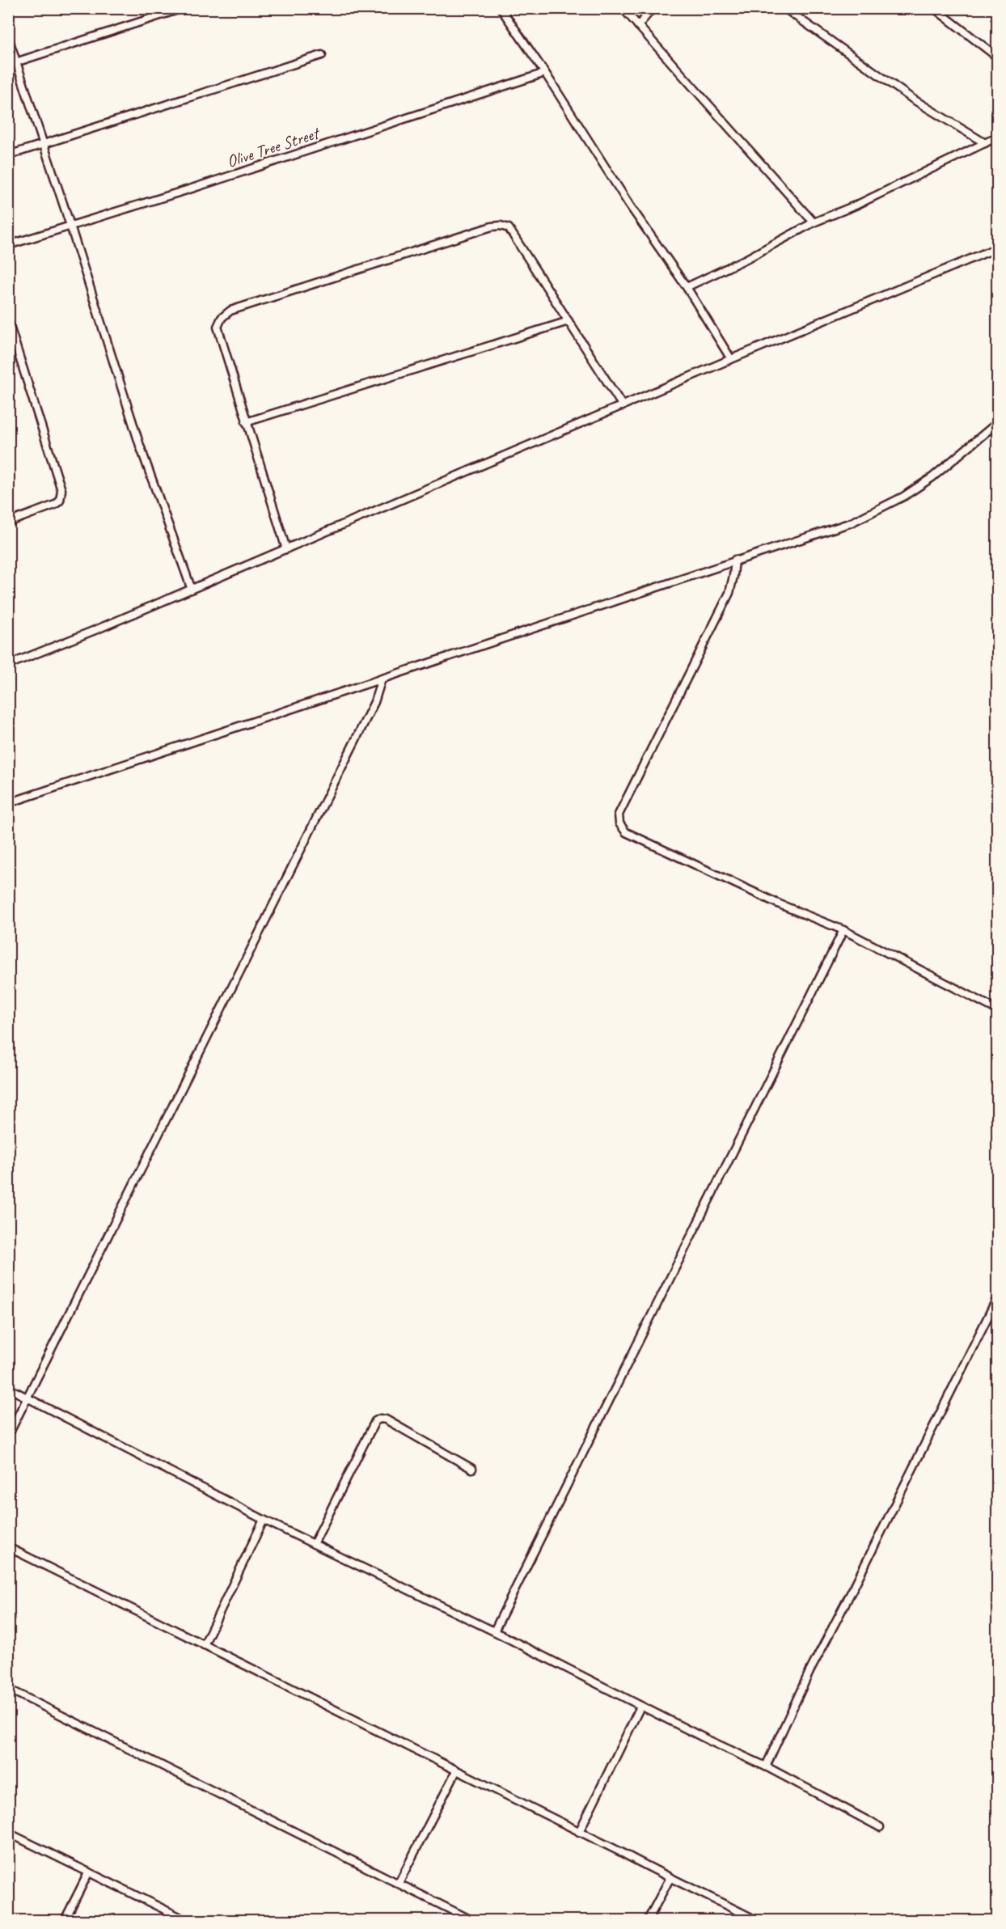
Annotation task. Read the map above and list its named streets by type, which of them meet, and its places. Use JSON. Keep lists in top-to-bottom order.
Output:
{
  "streets": {
    "street": ["Olive Tree Street"]
  }
}
